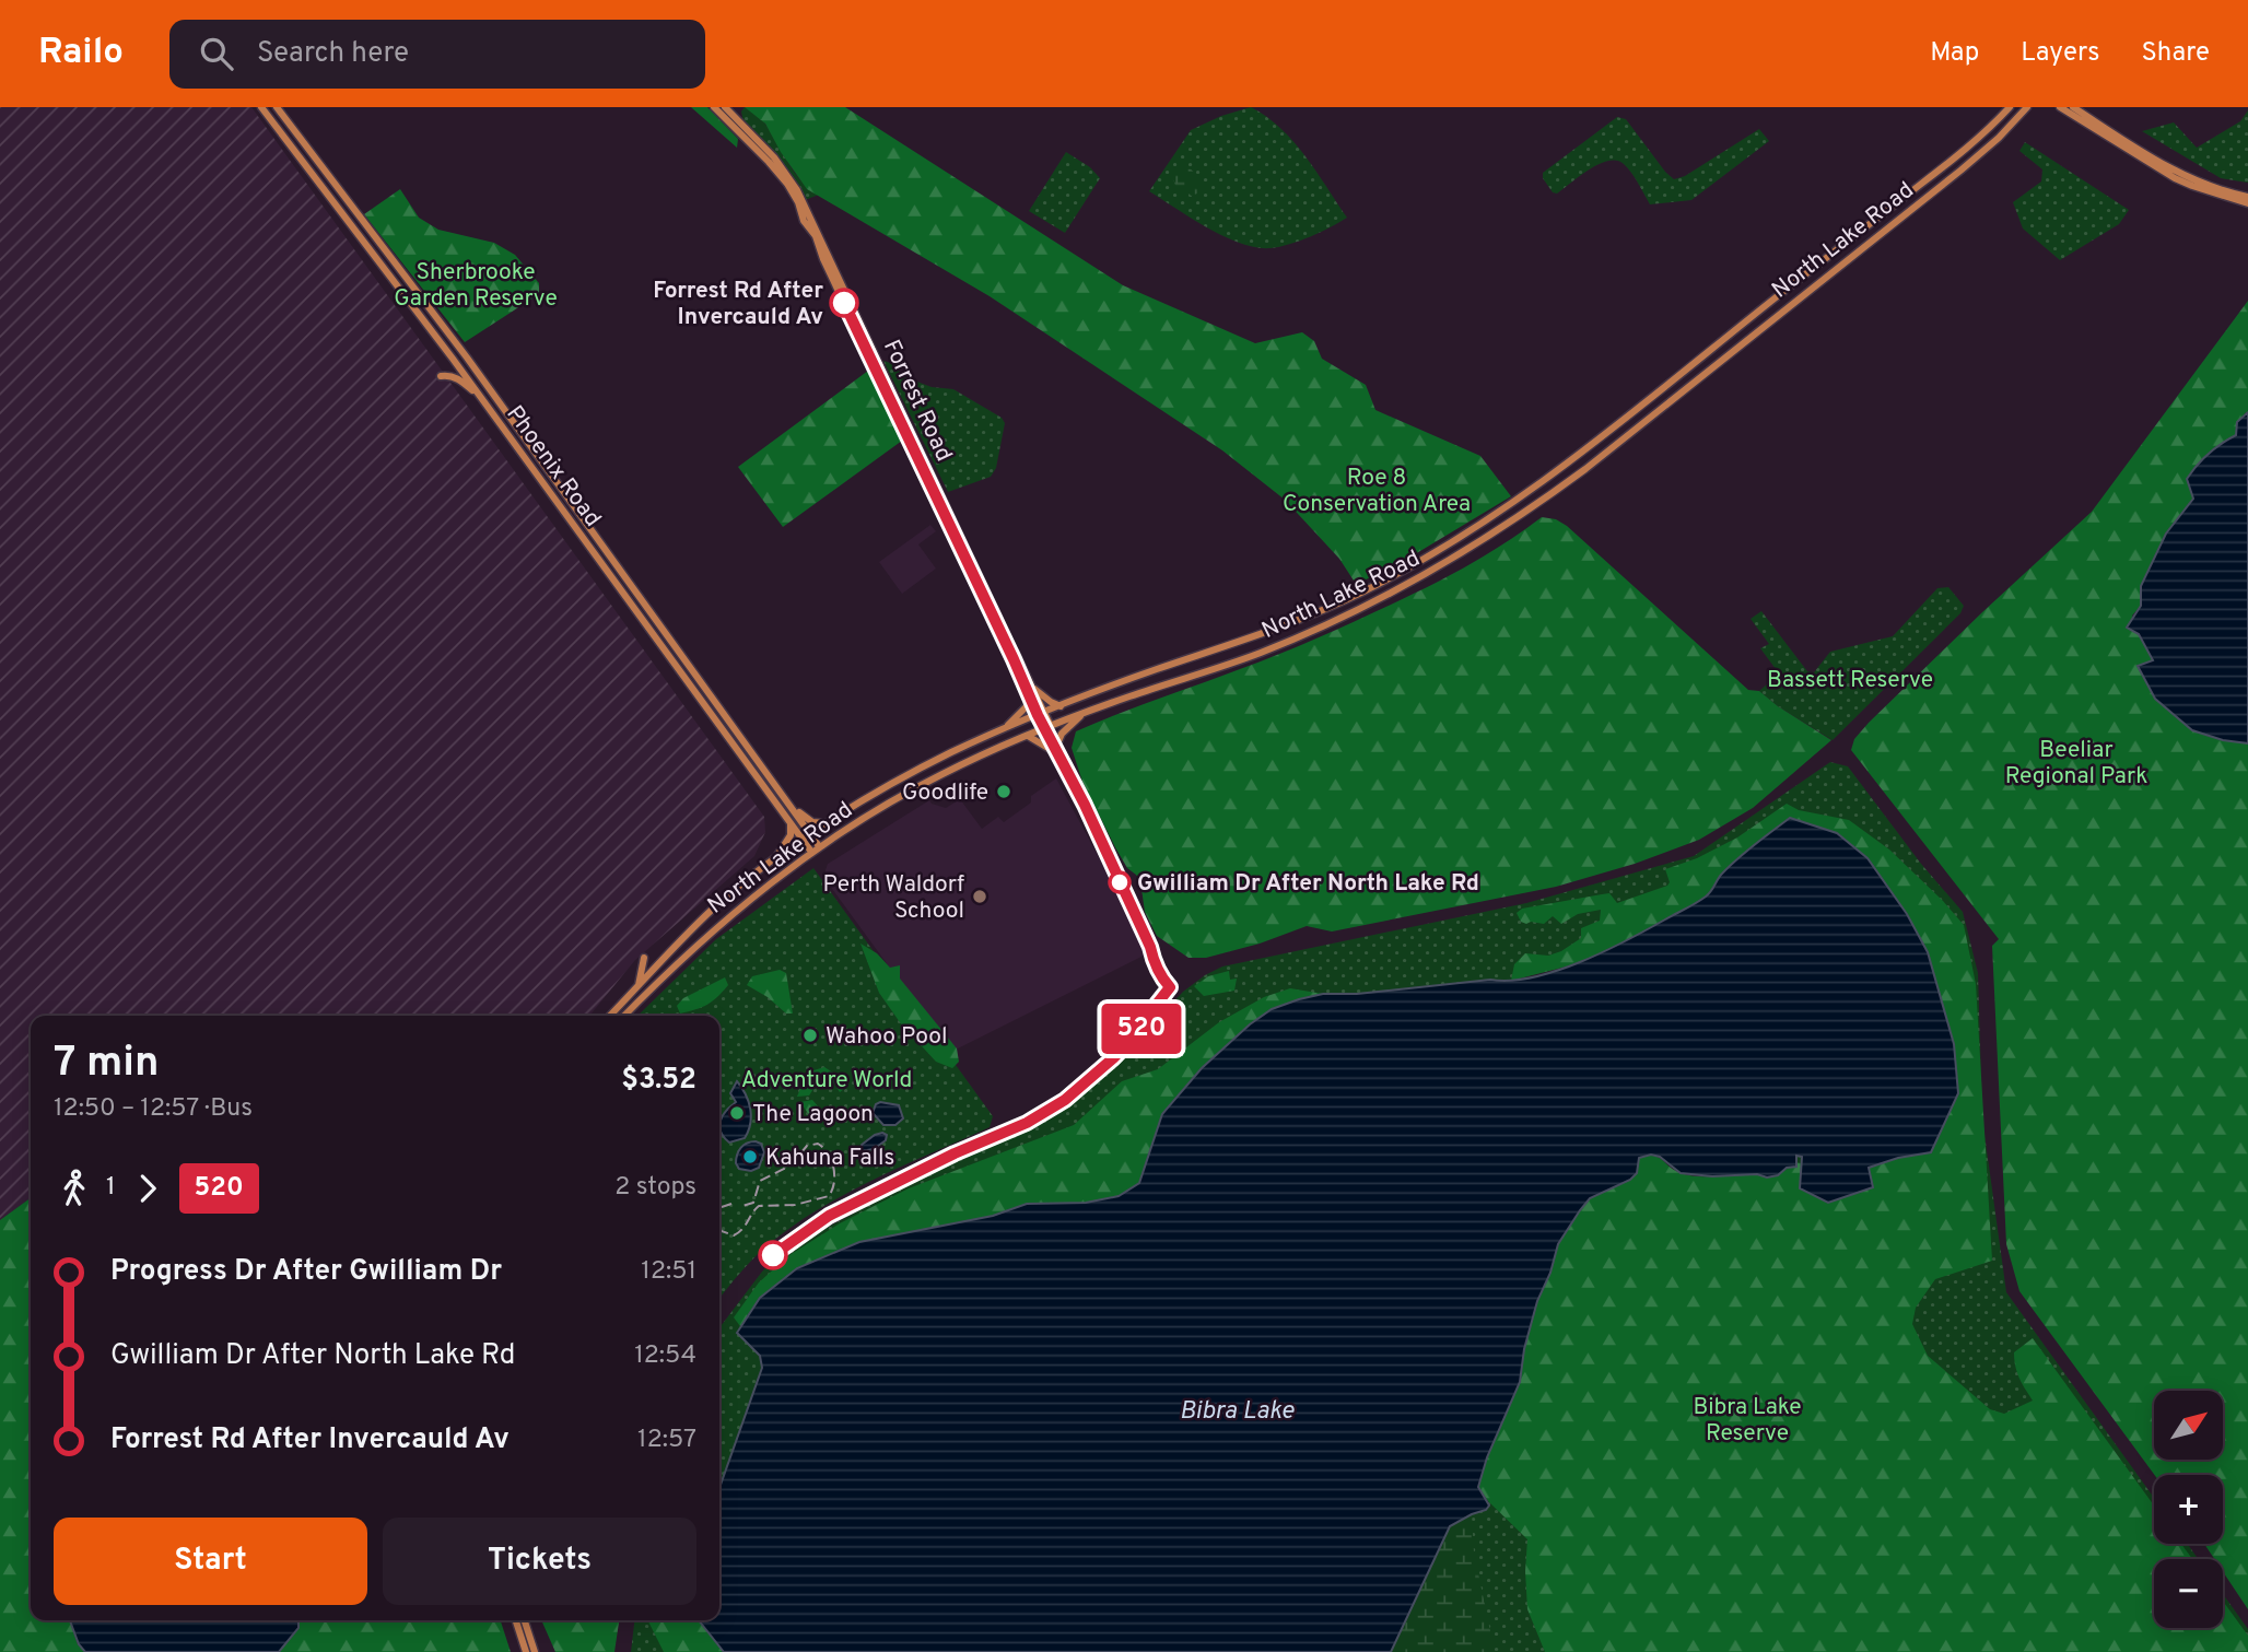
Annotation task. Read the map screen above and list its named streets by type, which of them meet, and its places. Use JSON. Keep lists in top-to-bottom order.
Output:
{
  "streets": {
    "main road": ["North Lake Road", "Forrest Road", "Phoenix Road"]
  },
  "crossings": [
    ["North Lake Road", "Forrest Road"],
    ["North Lake Road", "Phoenix Road"]
  ],
  "water": ["Bibra Lake"],
  "parks": [
    "Sherbrooke Garden Reserve",
    "Roe 8 Conservation Area",
    "Bassett Reserve",
    "Beeliar Regional Park",
    "Adventure World",
    "Bibra Lake Reserve"
  ],
  "places": [
    "Forrest Rd After Invercauld Av",
    "Goodlife",
    "Gwilliam Dr After North Lake Rd",
    "Perth Waldorf School",
    "Wahoo Pool",
    "The Lagoon",
    "Kahuna Falls"
  ],
  "lines": ["bus line 520"],
  "north": "top right",
  "page": {
    "header": "Railo",
    "search": "Search here",
    "nav": ["Map", "Layers", "Share"],
    "on_map": "520",
    "heading": ["7 min", "12:50 – 12:57 · Bus", "$3.52"],
    "legs": ["1", "520", "2 stops"],
    "list": [
      {
        "name": "Progress Dr After Gwilliam Dr",
        "value": "12:51"
      },
      {
        "name": "Gwilliam Dr After North Lake Rd",
        "value": "12:54"
      },
      {
        "name": "Forrest Rd After Invercauld Av",
        "value": "12:57"
      }
    ],
    "map_buttons": ["+", "−"],
    "buttons": ["Start", "Tickets"]
  }
}
